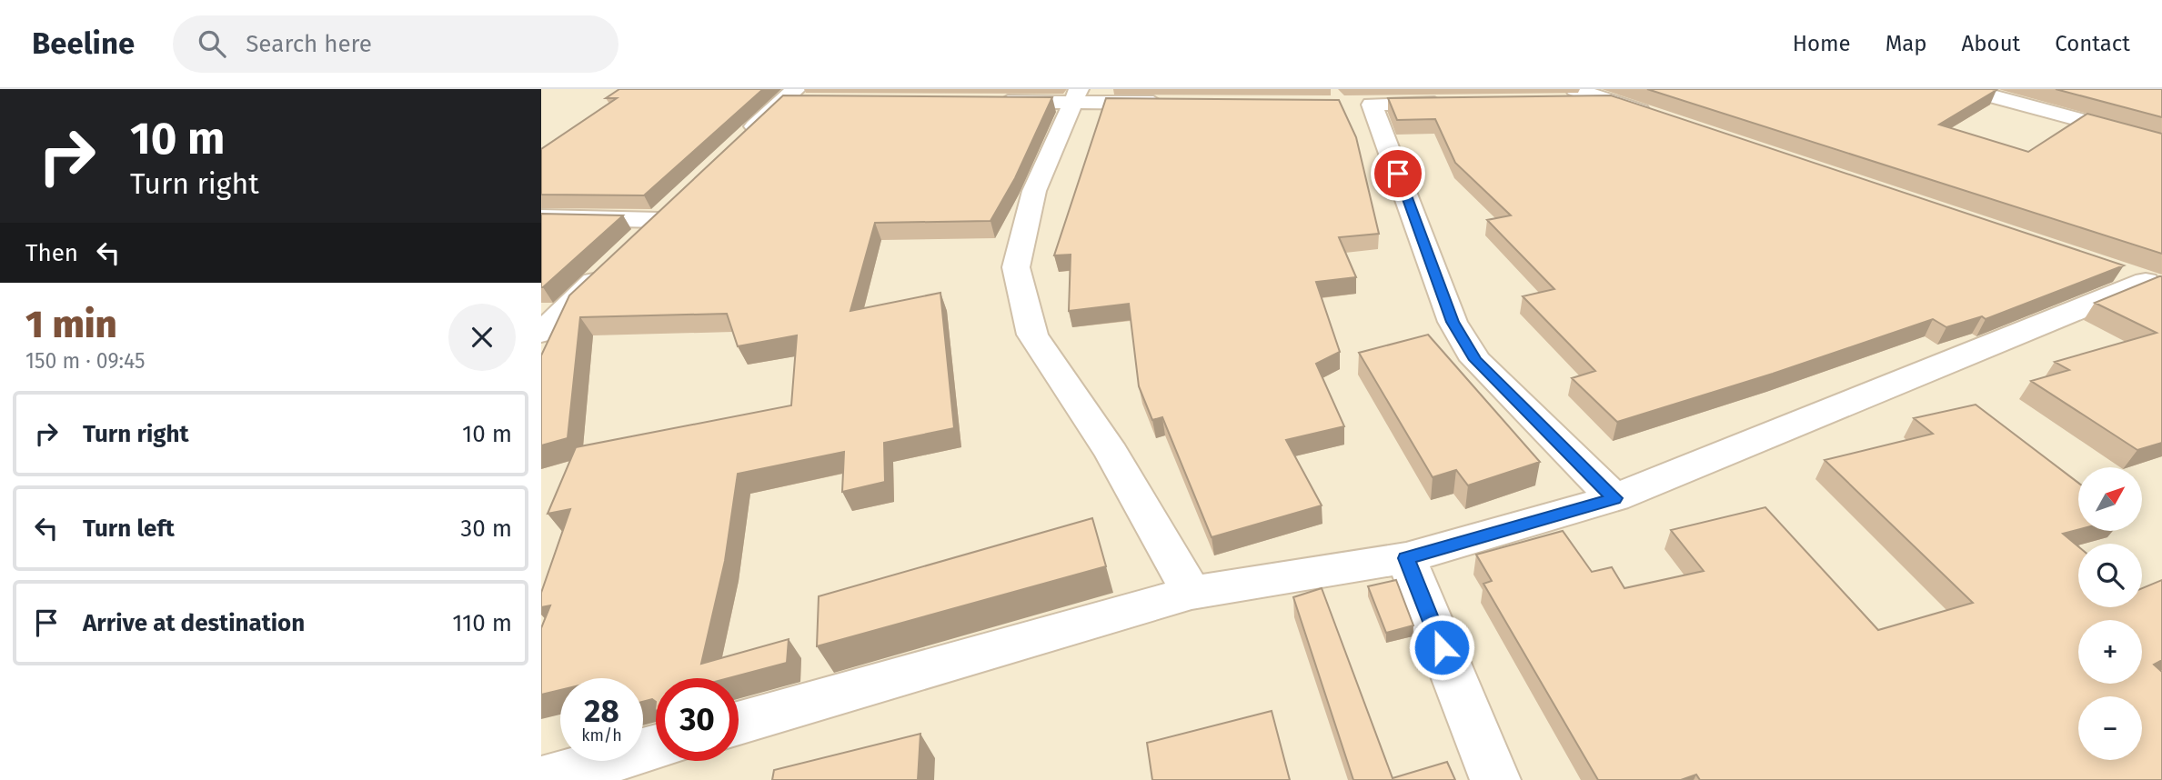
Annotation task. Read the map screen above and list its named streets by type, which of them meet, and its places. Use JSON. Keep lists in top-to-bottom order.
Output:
{
  "north": "top right",
  "page": {
    "header": "Beeline",
    "search": "Search here",
    "nav": [
      "Home",
      "Map",
      "About",
      "Contact"
    ],
    "turn": ["10 m", "Turn right"],
    "then": "Then",
    "heading": ["1 min", "150 m · 09:45"],
    "list": [
      {
        "name": "Turn right",
        "value": "10 m"
      },
      {
        "name": "Turn left",
        "value": "30 m"
      },
      {
        "name": "Arrive at destination",
        "value": "110 m"
      }
    ],
    "map_buttons": ["+", "−"],
    "speed": "28 km/h",
    "limit": "30"
  }
}
